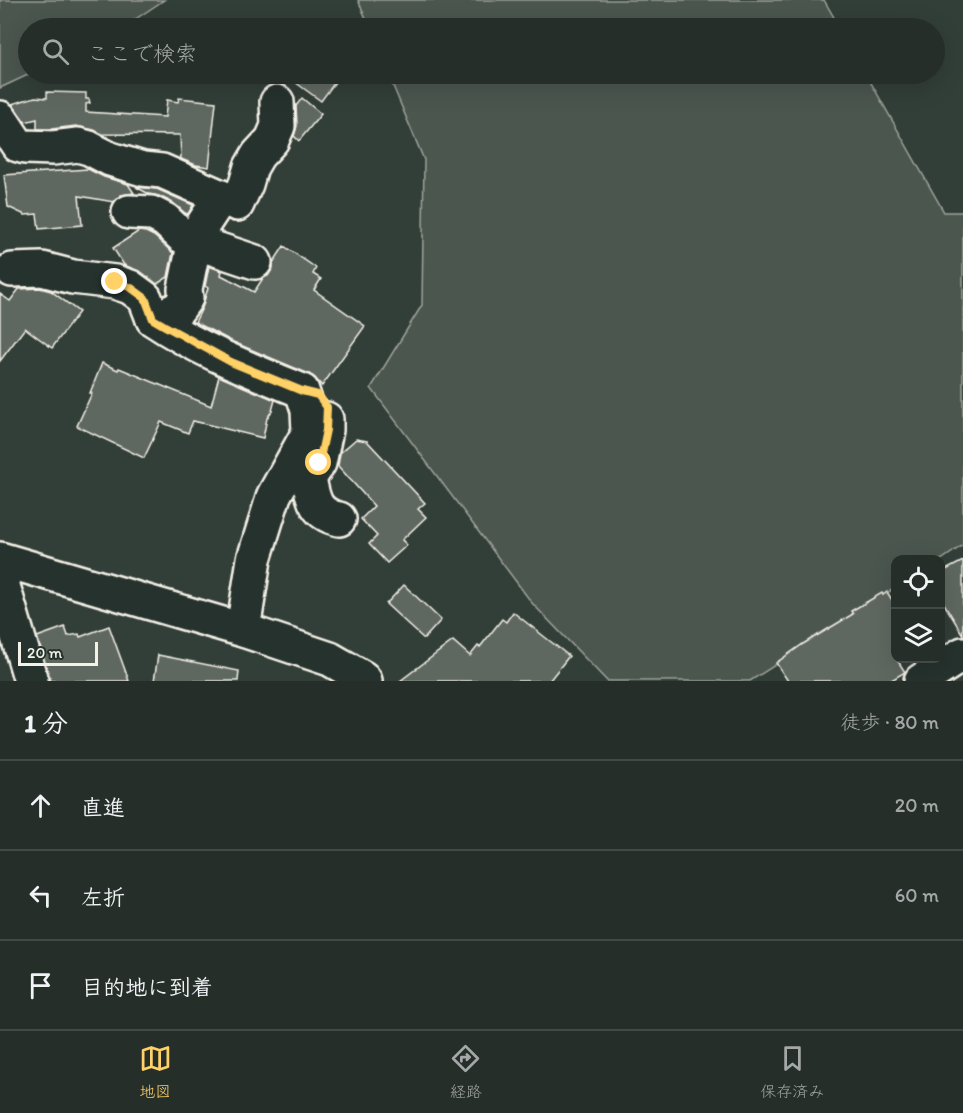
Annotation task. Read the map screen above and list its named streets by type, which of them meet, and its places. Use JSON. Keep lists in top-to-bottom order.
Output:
{
  "scale_bar": "20 m",
  "page": {
    "search": "ここで検索",
    "scale": "20 m",
    "heading": ["1 分", "徒歩 · 80 m"],
    "list": [
      ["直進", "20 m"],
      ["左折", "60 m"],
      "目的地に到着"
    ],
    "nav": ["地図", "経路", "保存済み"]
  }
}
